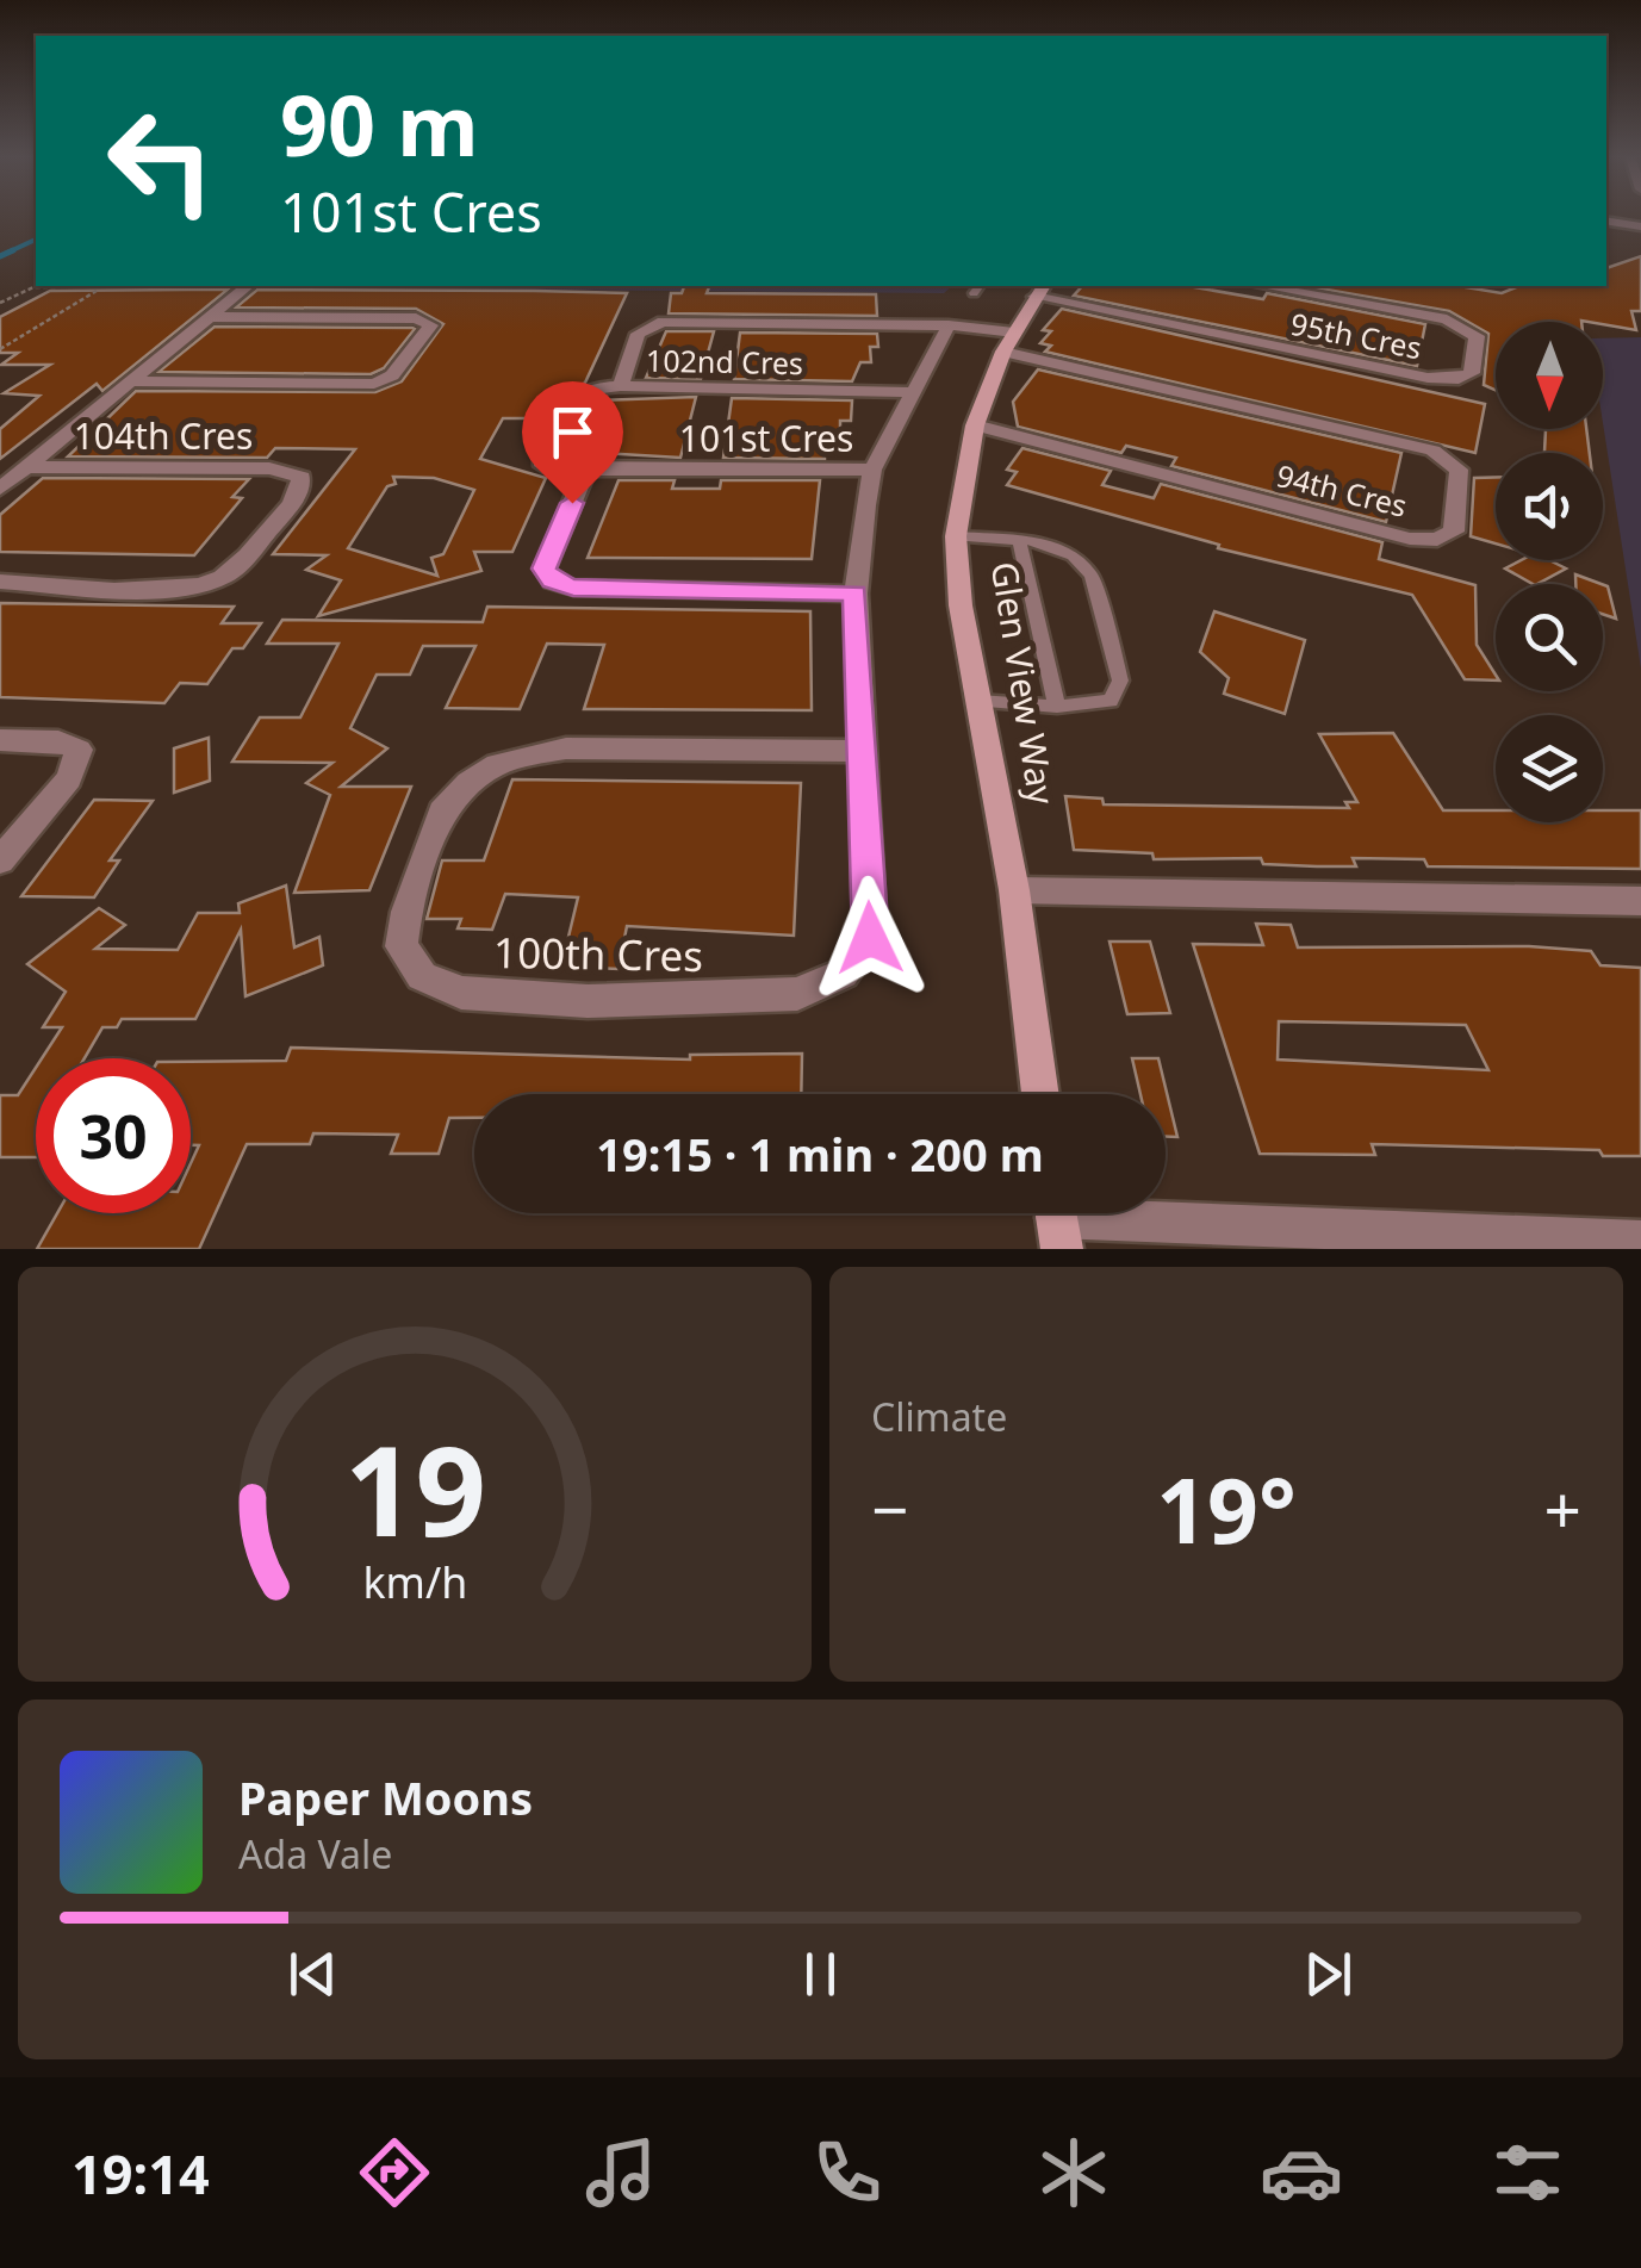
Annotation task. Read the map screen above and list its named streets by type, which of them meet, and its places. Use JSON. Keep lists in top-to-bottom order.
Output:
{
  "streets": {
    "street": [
      "95th Cres",
      "102nd Cres",
      "104th Cres",
      "101st Cres",
      "94th Cres",
      "Glen View Way",
      "100th Cres"
    ]
  },
  "crossings": [
    ["95th Cres", "Glen View Way"],
    ["102nd Cres", "94th Cres"],
    ["102nd Cres", "Glen View Way"],
    ["94th Cres", "Glen View Way"]
  ],
  "north": "bottom",
  "page": {
    "turn": ["90 m", "101st Cres"],
    "limit": "30",
    "trip": "19:15 · 1 min · 200 m",
    "tile": "Climate",
    "heat": ["−", "19°", "+"],
    "song": ["Paper Moons", "Ada Vale"],
    "tabs": "19:14",
    "gauge": ["19", "km/h"]
  }
}
